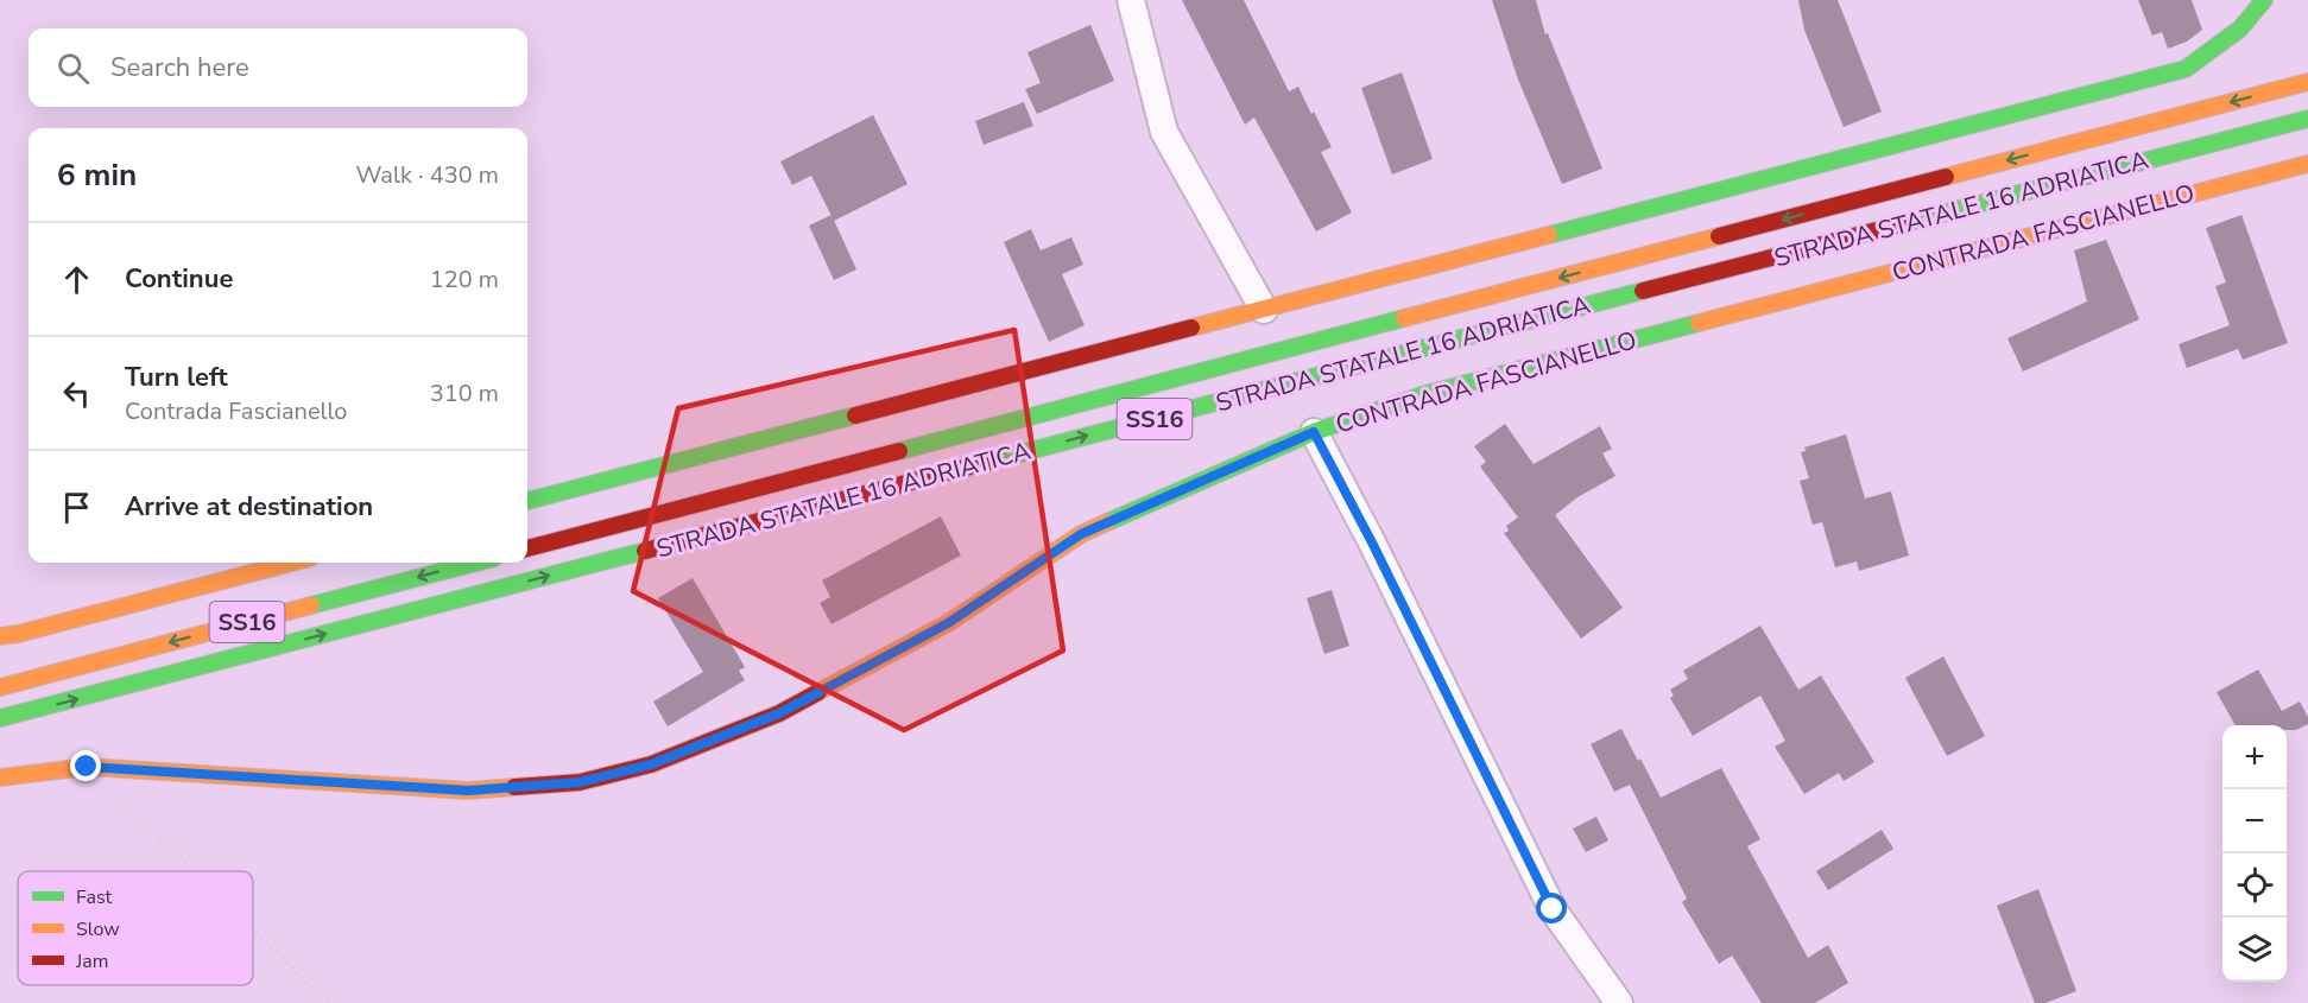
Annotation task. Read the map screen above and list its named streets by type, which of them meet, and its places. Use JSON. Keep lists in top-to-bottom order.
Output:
{
  "streets": {
    "main road": ["STRADA STATALE 16 ADRIATICA", "CONTRADA FASCIANELLO", "SS16"]
  },
  "legend": ["Fast", "Slow", "Jam"],
  "page": {
    "search": "Search here",
    "heading": ["6 min", "Walk · 430 m"],
    "list": [
      ["Continue", "120 m"],
      ["Turn left", "Contrada Fascianello", "310 m"],
      "Arrive at destination"
    ],
    "map_buttons": ["+", "−"]
  }
}
